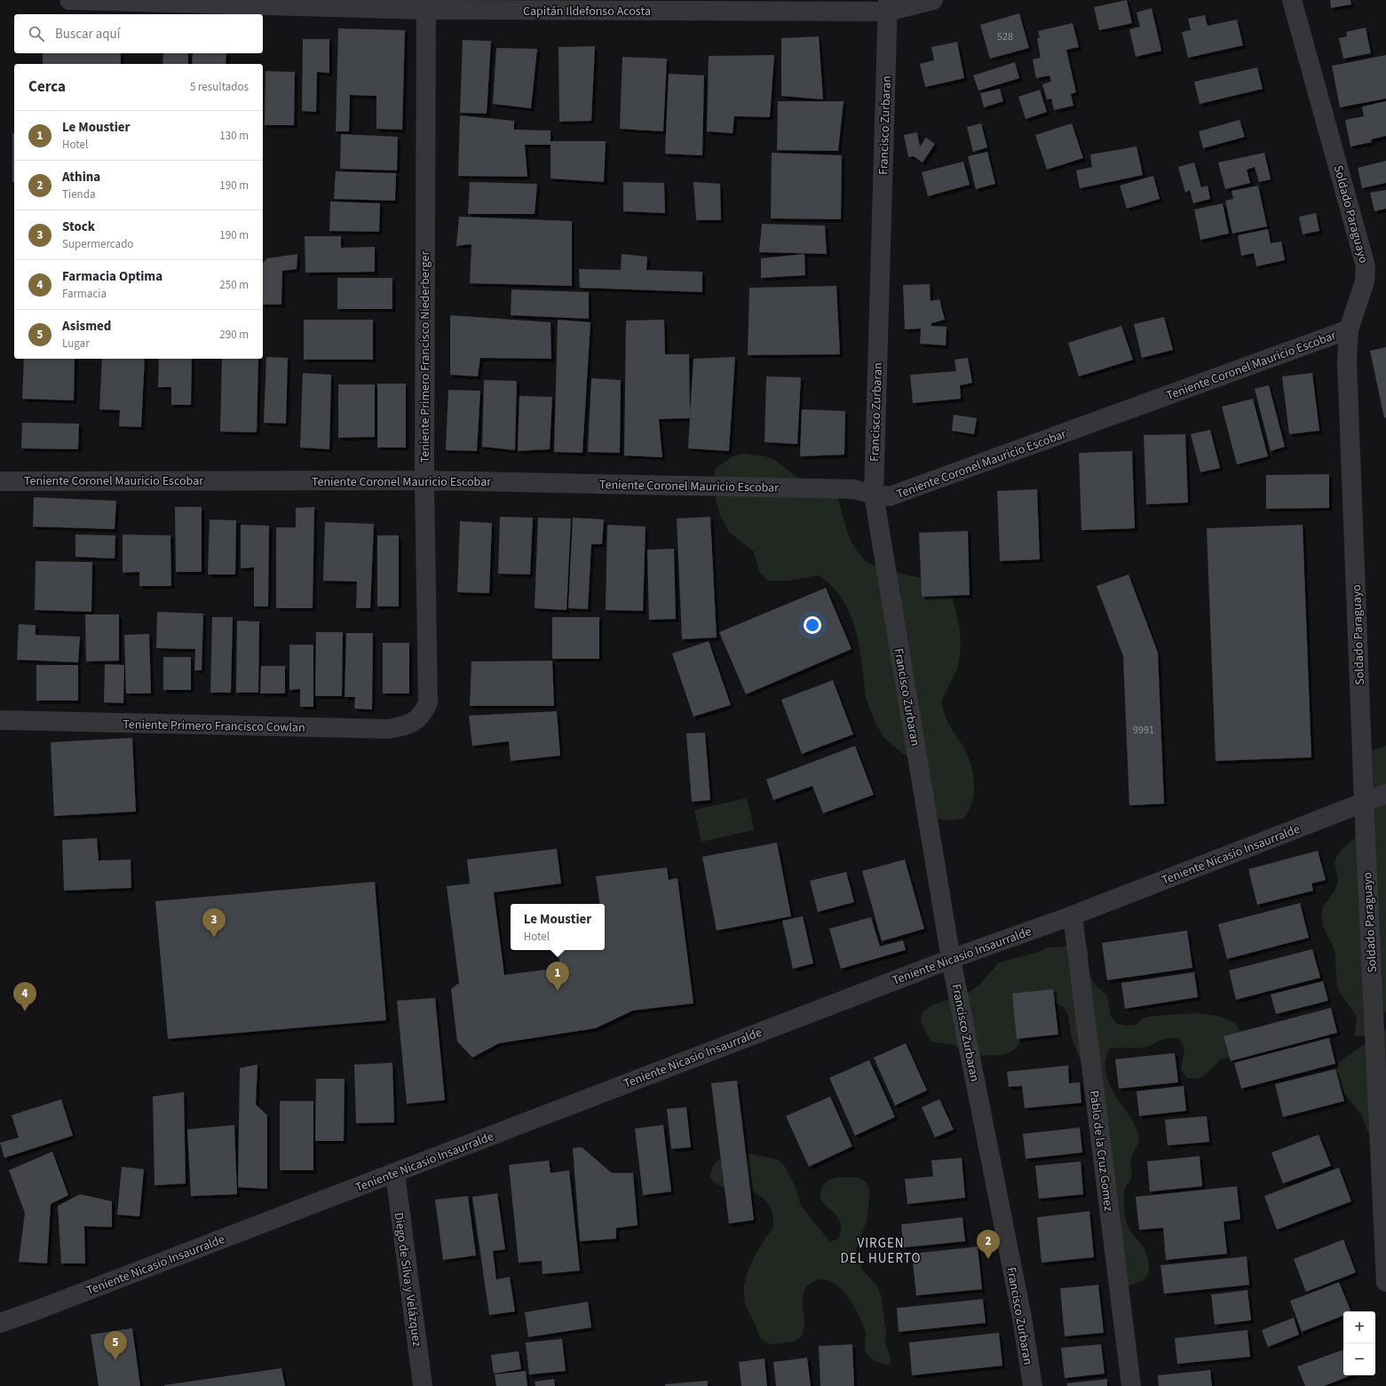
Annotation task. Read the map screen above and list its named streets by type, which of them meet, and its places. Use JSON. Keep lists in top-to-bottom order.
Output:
{
  "streets": {
    "street": [
      "Capitán Ildefonso Acosta",
      "Francisco Zurbaran",
      "Soldado Paraguayo",
      "Teniente Primero Francisco Niederberger",
      "Teniente Coronel Mauricio Escobar",
      "Teniente Primero Francisco Cowlan",
      "Teniente Nicasio Insaurralde",
      "Pablo de la Cruz Gomez",
      "Diego de Silva y Velázquez"
    ]
  },
  "crossings": [
    ["Capitán Ildefonso Acosta", "Francisco Zurbaran"],
    ["Capitán Ildefonso Acosta", "Teniente Primero Francisco Niederberger"],
    ["Francisco Zurbaran", "Teniente Coronel Mauricio Escobar"],
    ["Francisco Zurbaran", "Teniente Nicasio Insaurralde"],
    ["Soldado Paraguayo", "Teniente Coronel Mauricio Escobar"],
    ["Soldado Paraguayo", "Teniente Nicasio Insaurralde"],
    ["Teniente Primero Francisco Niederberger", "Teniente Coronel Mauricio Escobar"],
    ["Teniente Primero Francisco Niederberger", "Teniente Primero Francisco Cowlan"],
    ["Teniente Nicasio Insaurralde", "Pablo de la Cruz Gomez"],
    ["Teniente Nicasio Insaurralde", "Diego de Silva y Velázquez"]
  ],
  "districts": ["VIRGEN DEL HUERTO"],
  "house_numbers": ["528", "9991"],
  "page": {
    "search": "Buscar aquí",
    "heading": ["Cerca", "5 resultados"],
    "list": [
      {
        "mark": "1",
        "name": "Le Moustier",
        "note": "Hotel",
        "value": "130 m"
      },
      {
        "mark": "2",
        "name": "Athina",
        "note": "Tienda",
        "value": "190 m"
      },
      {
        "mark": "3",
        "name": "Stock",
        "note": "Supermercado",
        "value": "190 m"
      },
      {
        "mark": "4",
        "name": "Farmacia Optima",
        "note": "Farmacia",
        "value": "250 m"
      },
      {
        "mark": "5",
        "name": "Asismed",
        "note": "Lugar",
        "value": "290 m"
      }
    ],
    "popup": ["Le Moustier", "Hotel"],
    "pins": [
      "3",
      "1",
      "4",
      "2",
      "5"
    ],
    "map_buttons": ["+", "−"]
  }
}
